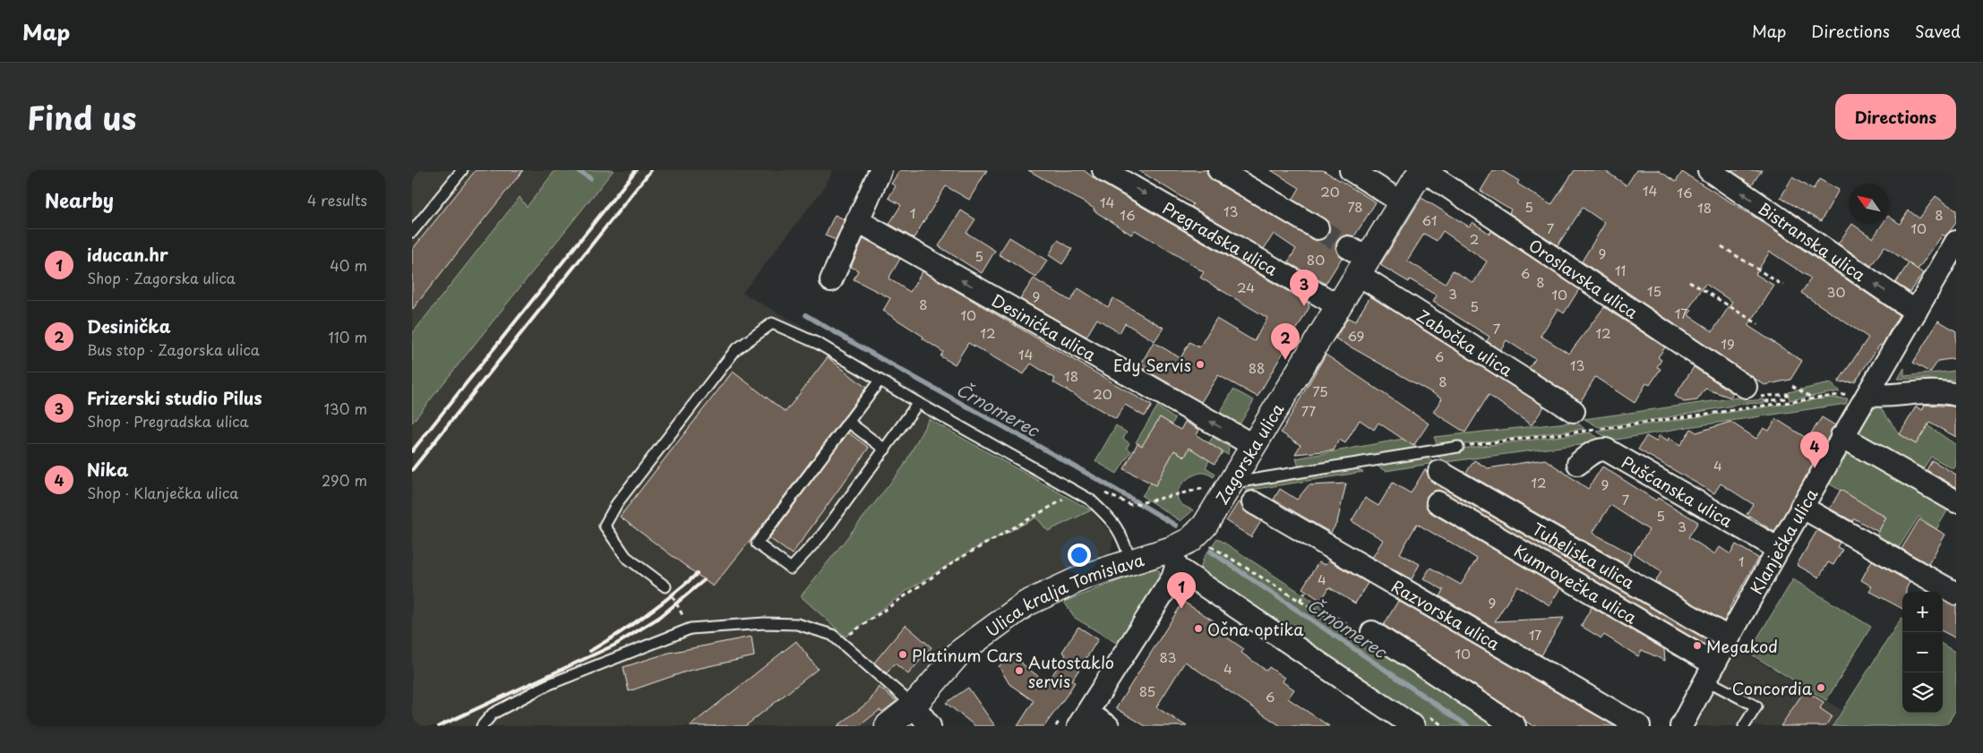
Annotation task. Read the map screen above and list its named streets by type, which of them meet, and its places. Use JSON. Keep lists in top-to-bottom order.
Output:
{
  "streets": {
    "street": [
      "Pregradska ulica",
      "Bistranska ulica",
      "Oroslavska ulica",
      "Desinićka ulica",
      "Zabočka ulica",
      "Zagorska ulica",
      "Pušćanska ulica",
      "Klanječka ulica",
      "Tuheljska ulica",
      "Kumrovečka ulica",
      "Ulica kralja Tomislava",
      "Razvorska ulica"
    ]
  },
  "crossings": [
    ["Pregradska ulica", "Zagorska ulica"],
    ["Bistranska ulica", "Klanječka ulica"],
    ["Oroslavska ulica", "Zagorska ulica"],
    ["Desinićka ulica", "Zagorska ulica"],
    ["Zabočka ulica", "Zagorska ulica"],
    ["Zagorska ulica", "Ulica kralja Tomislava"],
    ["Pušćanska ulica", "Klanječka ulica"],
    ["Klanječka ulica", "Tuheljska ulica"],
    ["Klanječka ulica", "Kumrovečka ulica"]
  ],
  "one_way": ["Bistranska ulica", "Desinićka ulica"],
  "water": ["Črnomerec"],
  "places": [
    "Edy Servis",
    "Očna optika",
    "Megakod",
    "Platinum Cars",
    "Autostaklo servis",
    "Concordia"
  ],
  "house_numbers": [
    "14",
    "20",
    "16",
    "14",
    "78",
    "5",
    "18",
    "13",
    "1",
    "16",
    "8",
    "61",
    "7",
    "10",
    "2",
    "9",
    "5",
    "80",
    "11",
    "6",
    "8",
    "24",
    "15",
    "30",
    "3",
    "10",
    "9",
    "8",
    "5",
    "17",
    "10",
    "7",
    "12",
    "12",
    "69",
    "19",
    "14",
    "6",
    "13",
    "88",
    "18",
    "8",
    "75",
    "20",
    "77",
    "4",
    "12",
    "9",
    "7",
    "5",
    "3",
    "1",
    "4",
    "9",
    "17",
    "10",
    "83",
    "4",
    "85",
    "6"
  ],
  "north": "top left",
  "page": {
    "header": "Map",
    "nav": ["Map", "Directions", "Saved"],
    "title": "Find us",
    "buttons": "Directions",
    "heading": ["Nearby", "4 results"],
    "list": [
      {
        "mark": "1",
        "name": "iducan.hr",
        "note": "Shop · Zagorska ulica",
        "value": "40 m"
      },
      {
        "mark": "2",
        "name": "Desinička",
        "note": "Bus stop · Zagorska ulica",
        "value": "110 m"
      },
      {
        "mark": "3",
        "name": "Frizerski studio Pilus",
        "note": "Shop · Pregradska ulica",
        "value": "130 m"
      },
      {
        "mark": "4",
        "name": "Nika",
        "note": "Shop · Klanječka ulica",
        "value": "290 m"
      }
    ],
    "pins": [
      "3",
      "2",
      "4",
      "1"
    ],
    "map_buttons": ["+", "−"]
  }
}
